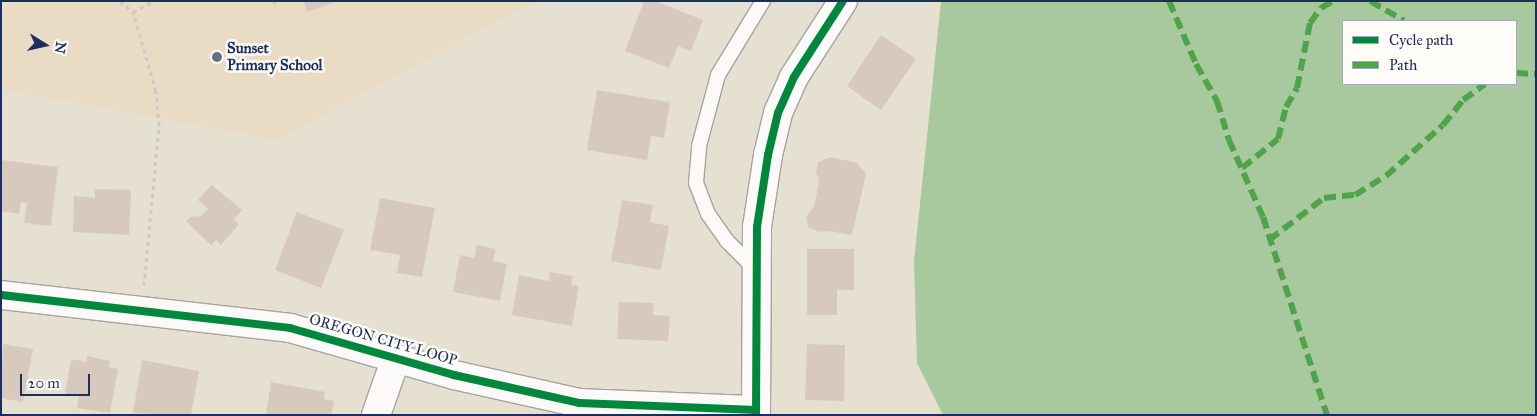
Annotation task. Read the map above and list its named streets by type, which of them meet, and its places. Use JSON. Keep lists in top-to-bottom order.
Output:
{
  "streets": {
    "street": ["OREGON CITY LOOP"]
  },
  "places": ["Sunset Primary School"],
  "legend": ["Cycle path", "Path"],
  "scale_bar": "20 m",
  "north": "right"
}
